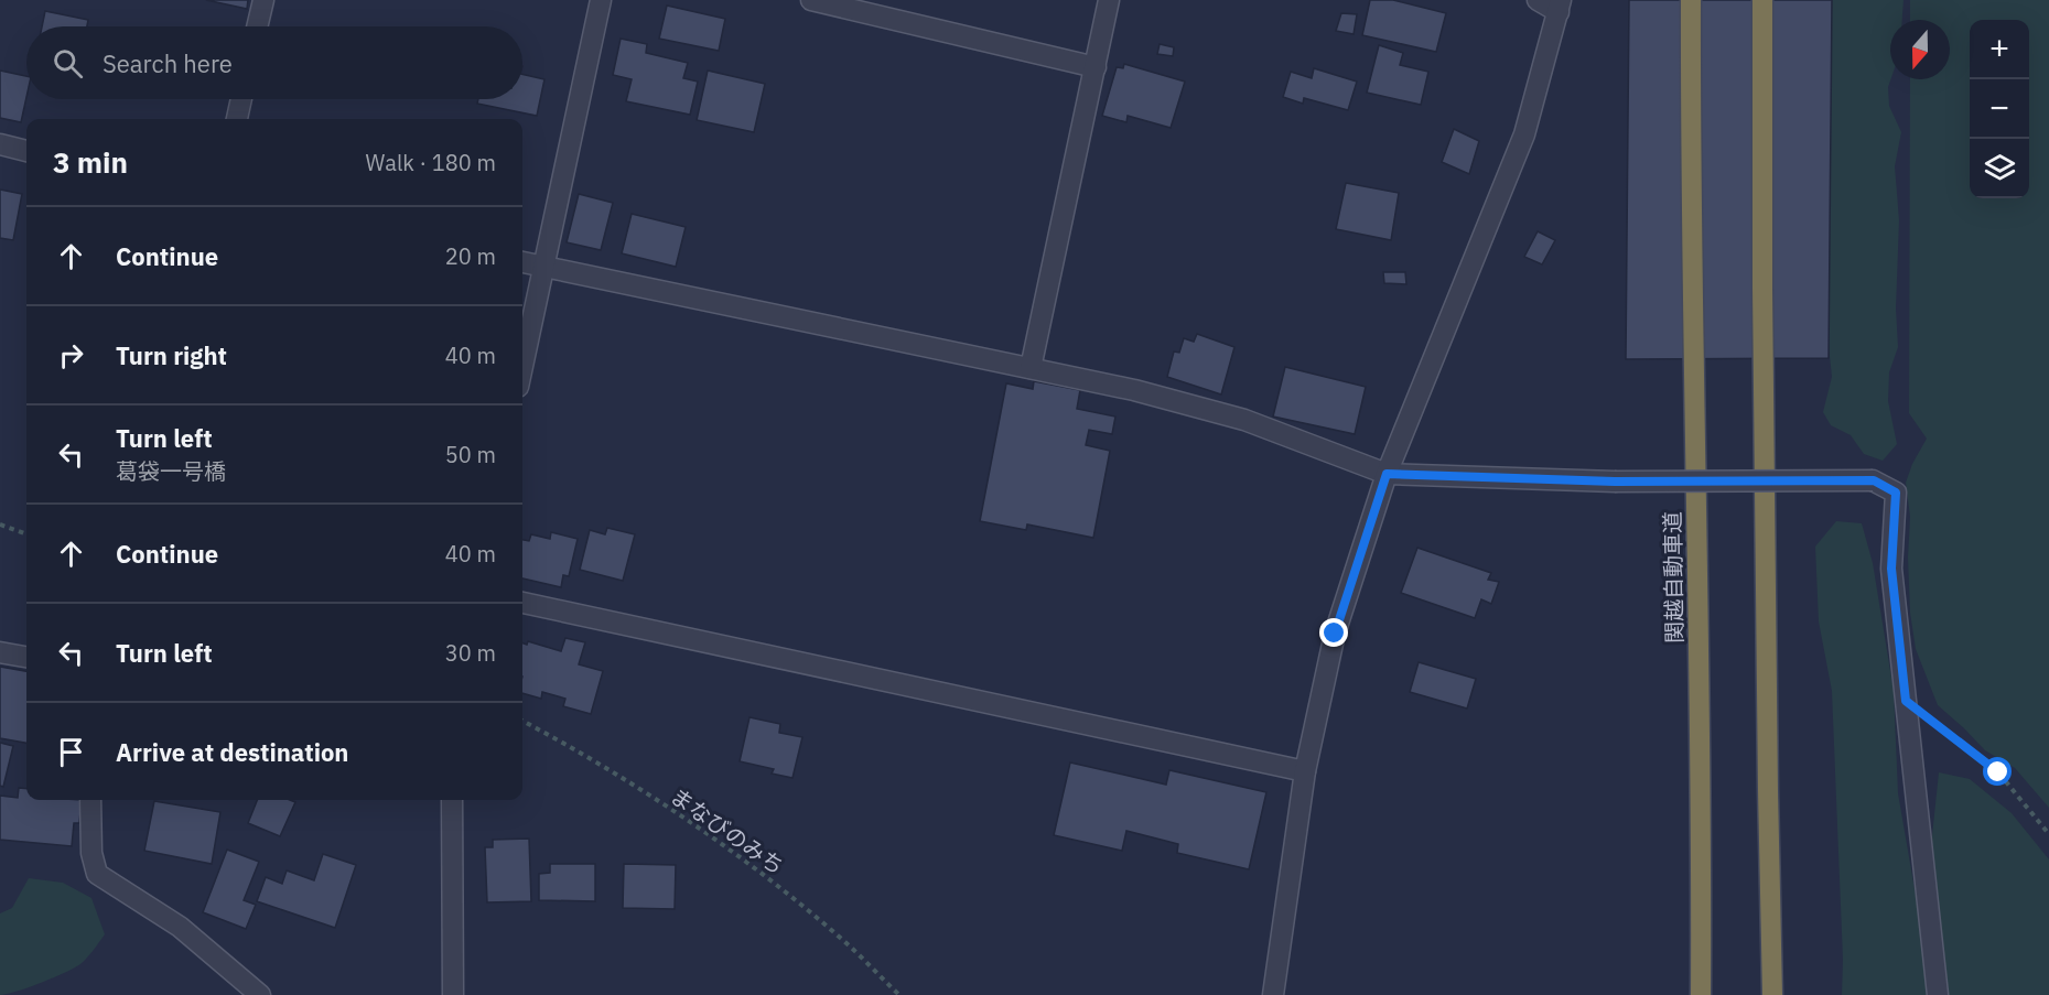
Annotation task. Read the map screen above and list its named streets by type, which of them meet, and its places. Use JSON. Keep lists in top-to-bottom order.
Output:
{
  "streets": {
    "highway": ["関越自動車道"],
    "path": ["まなびのみち"]
  },
  "north": "bottom",
  "page": {
    "map_buttons": ["+", "−"],
    "search": "Search here",
    "heading": ["3 min", "Walk · 180 m"],
    "list": [
      ["Continue", "20 m"],
      ["Turn right", "40 m"],
      ["Turn left", "葛袋一号橋", "50 m"],
      ["Continue", "40 m"],
      ["Turn left", "30 m"],
      "Arrive at destination"
    ]
  }
}
